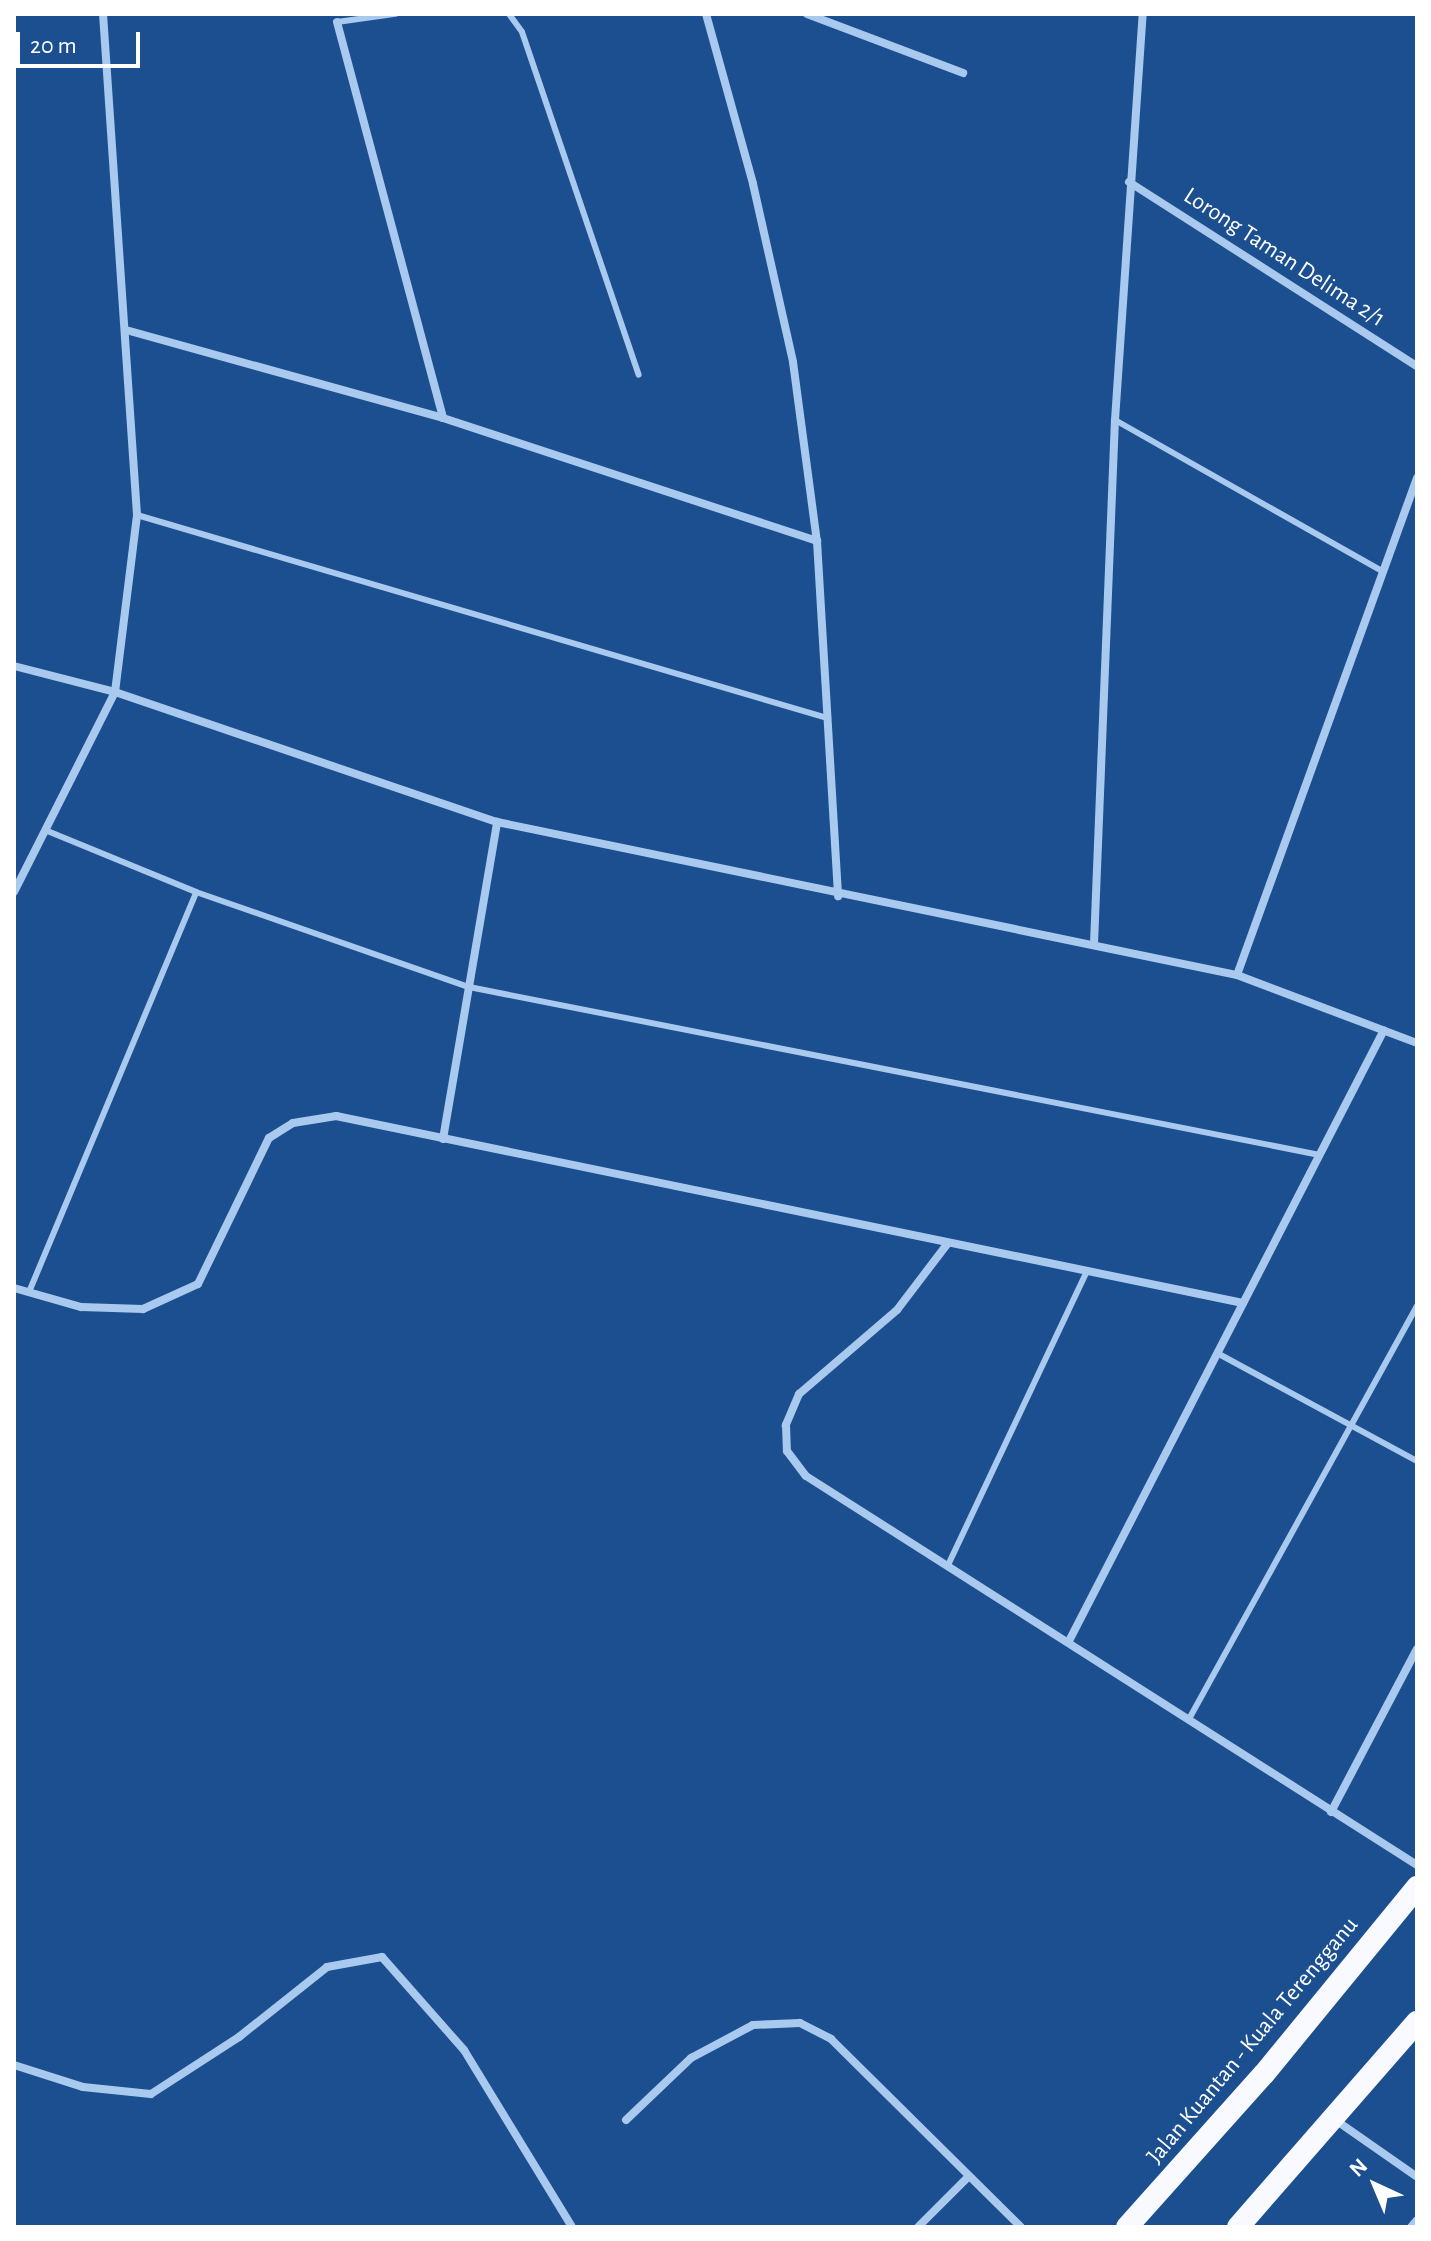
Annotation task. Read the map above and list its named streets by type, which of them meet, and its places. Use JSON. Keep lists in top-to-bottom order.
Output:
{
  "streets": {
    "highway": ["Jalan Kuantan - Kuala Terengganu"],
    "street": ["Lorong Taman Delima 2/1"]
  },
  "scale_bar": "20 m",
  "north": "top left"
}
